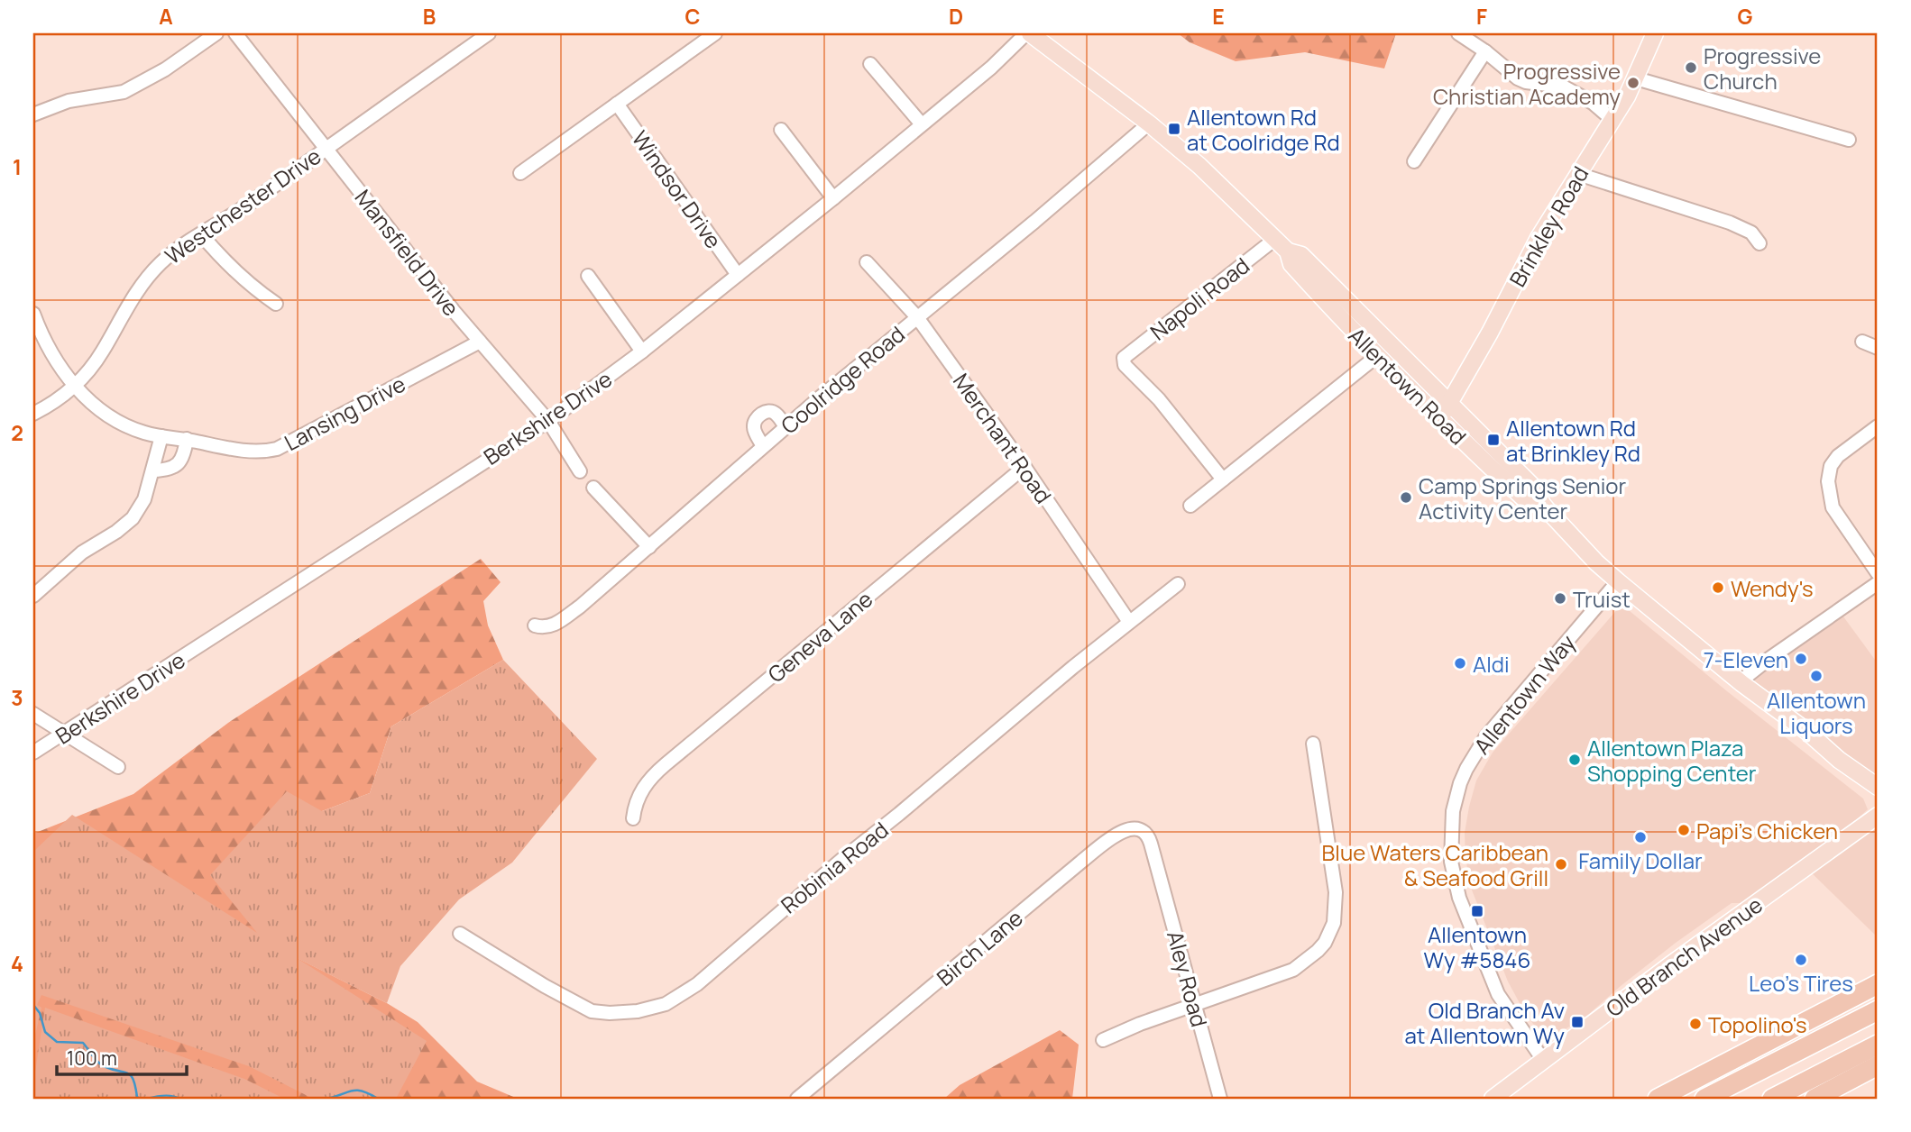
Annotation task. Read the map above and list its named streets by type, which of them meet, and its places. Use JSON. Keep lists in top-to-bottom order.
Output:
{
  "streets": {
    "main road": ["Brinkley Road", "Allentown Road", "Old Branch Avenue"],
    "street": [
      "Windsor Drive",
      "Westchester Drive",
      "Mansfield Drive",
      "Napoli Road",
      "Coolridge Road",
      "Lansing Drive",
      "Berkshire Drive",
      "Merchant Road",
      "Geneva Lane",
      "Allentown Way",
      "Robinia Road",
      "Birch Lane",
      "Aley Road"
    ]
  },
  "crossings": [
    ["Windsor Drive", "Berkshire Drive"],
    ["Westchester Drive", "Mansfield Drive"],
    ["Westchester Drive", "Lansing Drive"],
    ["Brinkley Road", "Allentown Road"],
    ["Mansfield Drive", "Lansing Drive"],
    ["Mansfield Drive", "Berkshire Drive"],
    ["Napoli Road", "Allentown Road"],
    ["Coolridge Road", "Allentown Road"],
    ["Coolridge Road", "Merchant Road"],
    ["Allentown Road", "Berkshire Drive"],
    ["Allentown Road", "Allentown Way"],
    ["Merchant Road", "Geneva Lane"],
    ["Merchant Road", "Robinia Road"],
    ["Allentown Way", "Old Branch Avenue"],
    ["Birch Lane", "Aley Road"]
  ],
  "places": {
    "other": [
      "Progressive Church",
      "Progressive Christian Academy",
      "Camp Springs Senior Activity Center",
      "Wendy's",
      "Truist",
      "7-Eleven",
      "Aldi",
      "Allentown Liquors",
      "Allentown Plaza Shopping Center",
      "Papi's Chicken",
      "Family Dollar",
      "Blue Waters Caribbean & Seafood Grill",
      "Leo's Tires",
      "Topolino's"
    ],
    "transit": [
      "Allentown Rd at Coolridge Rd",
      "Allentown Rd at Brinkley Rd",
      "Allentown Wy #5846",
      "Old Branch Av at Allentown Wy"
    ]
  },
  "scale_bar": "100 m",
  "grid": {
    "columns": [
      "A",
      "B",
      "C",
      "D",
      "E",
      "F",
      "G"
    ],
    "rows": [
      "1",
      "2",
      "3",
      "4"
    ]
  }
}
